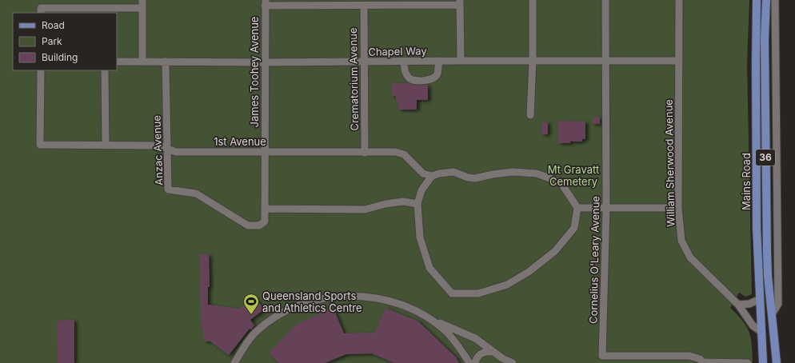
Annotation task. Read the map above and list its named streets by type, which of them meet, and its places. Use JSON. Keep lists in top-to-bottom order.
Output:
{
  "streets": {
    "main road": ["36", "Mains Road"],
    "street": [
      "Chapel Way",
      "James Toohey Avenue",
      "Crematorium Avenue",
      "1st Avenue",
      "Anzac Avenue",
      "William Sherwood Avenue",
      "Cornelius O'Leary Avenue"
    ]
  },
  "crossings": [
    ["Chapel Way", "James Toohey Avenue"],
    ["Chapel Way", "Crematorium Avenue"],
    ["Chapel Way", "Anzac Avenue"],
    ["Chapel Way", "William Sherwood Avenue"],
    ["Chapel Way", "Cornelius O'Leary Avenue"],
    ["James Toohey Avenue", "1st Avenue"],
    ["James Toohey Avenue", "Anzac Avenue"],
    ["Crematorium Avenue", "1st Avenue"],
    ["1st Avenue", "Anzac Avenue"],
    ["William Sherwood Avenue", "Mains Road"]
  ],
  "parks": ["Mt Gravatt Cemetery"],
  "places": {
    "sports": ["Queensland Sports and Athletics Centre"]
  },
  "legend": ["Road", "Park", "Building"]
}
